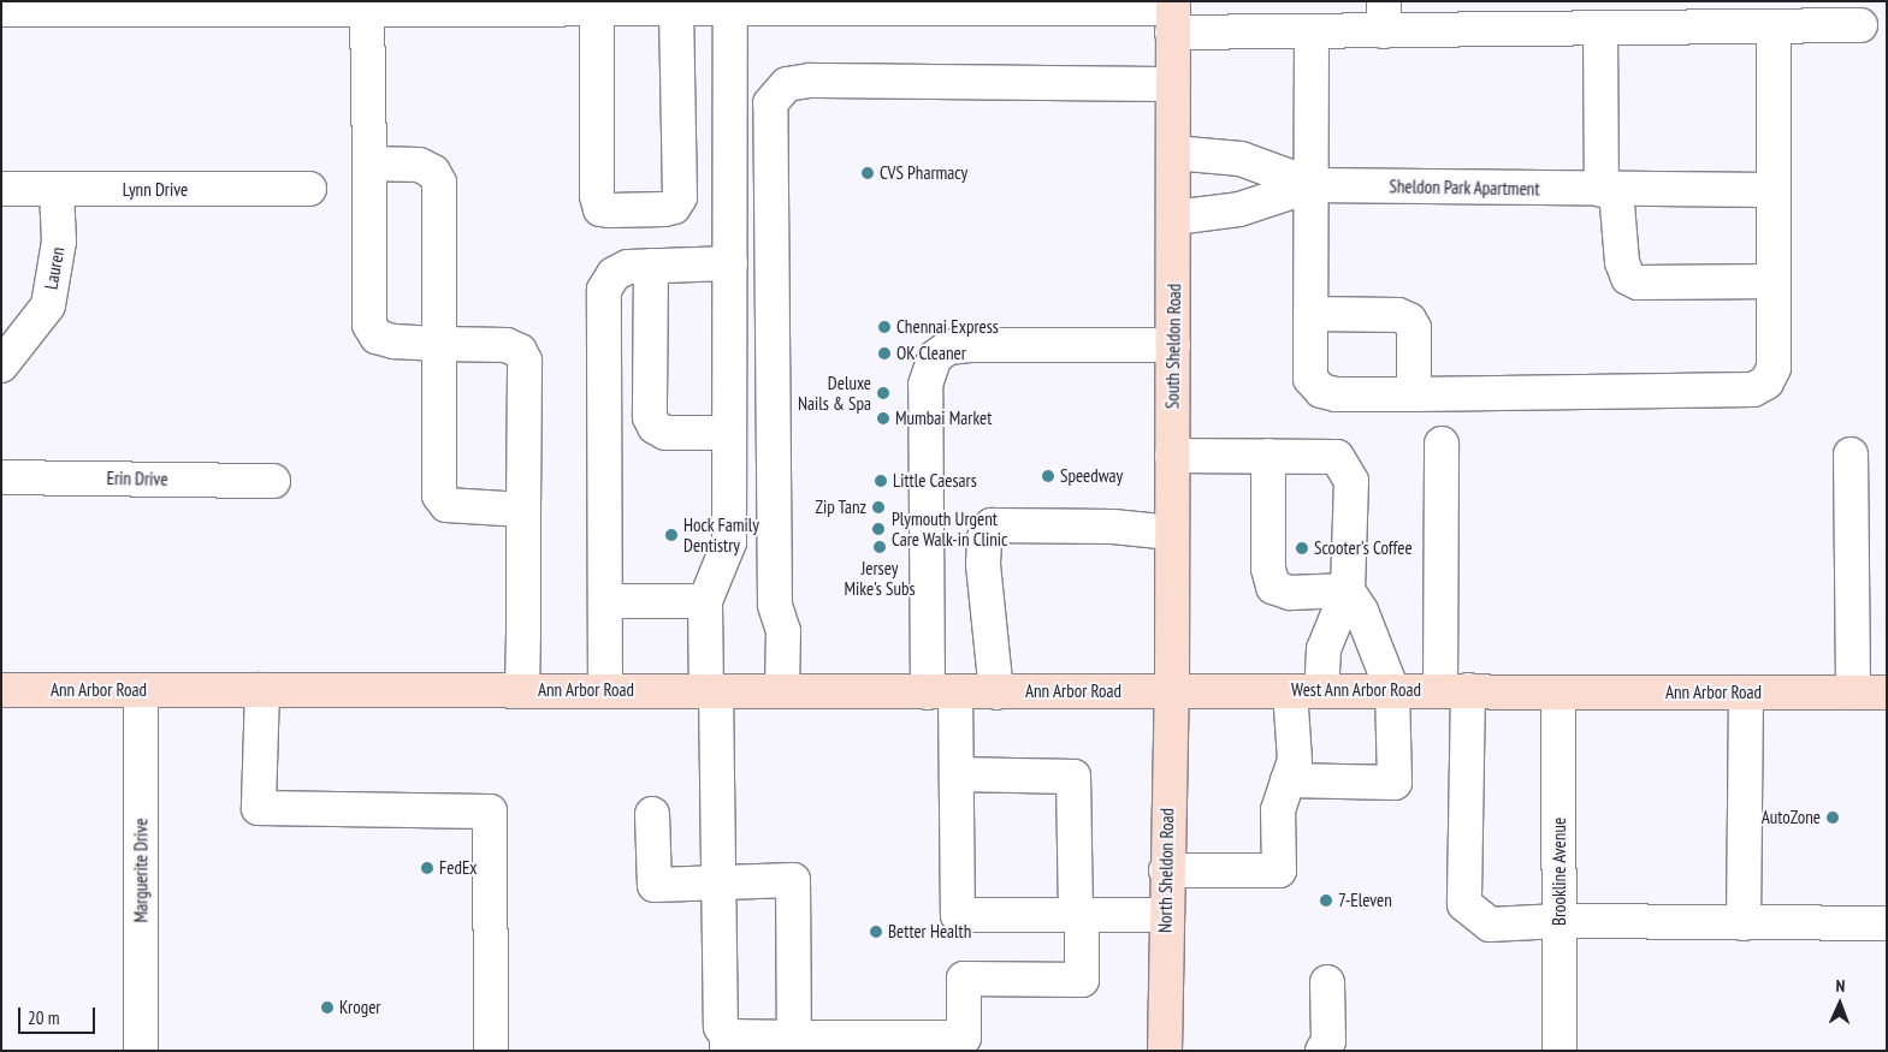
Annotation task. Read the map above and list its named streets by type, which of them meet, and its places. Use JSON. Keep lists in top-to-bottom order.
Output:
{
  "streets": {
    "main road": [
      "South Sheldon Road",
      "Ann Arbor Road",
      "West Ann Arbor Road",
      "North Sheldon Road"
    ],
    "street": [
      "Sheldon Park Apartment",
      "Lynn Drive",
      "Lauren",
      "Erin Drive",
      "Marguerite Drive",
      "Brookline Avenue"
    ]
  },
  "crossings": [
    ["Sheldon Park Apartment", "South Sheldon Road"],
    ["Lynn Drive", "Lauren"],
    ["South Sheldon Road", "Ann Arbor Road"],
    ["South Sheldon Road", "West Ann Arbor Road"],
    ["South Sheldon Road", "North Sheldon Road"],
    ["Ann Arbor Road", "West Ann Arbor Road"],
    ["Ann Arbor Road", "Marguerite Drive"],
    ["Ann Arbor Road", "North Sheldon Road"],
    ["Ann Arbor Road", "Brookline Avenue"],
    ["West Ann Arbor Road", "North Sheldon Road"],
    ["West Ann Arbor Road", "Brookline Avenue"]
  ],
  "places": [
    "CVS Pharmacy",
    "Chennai Express",
    "OK Cleaner",
    "Deluxe Nails & Spa",
    "Mumbai Market",
    "Speedway",
    "Little Caesars",
    "Zip Tanz",
    "Plymouth Urgent Care Walk-in Clinic",
    "Hock Family Dentistry",
    "Jersey Mike's Subs",
    "Scooter's Coffee",
    "AutoZone",
    "FedEx",
    "7-Eleven",
    "Better Health",
    "Kroger"
  ],
  "scale_bar": "20 m",
  "north": "top"
}
